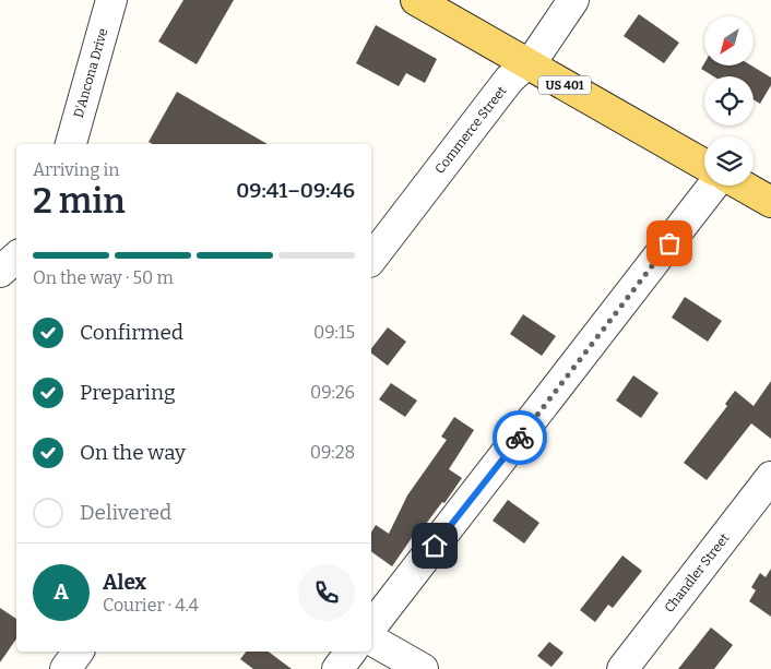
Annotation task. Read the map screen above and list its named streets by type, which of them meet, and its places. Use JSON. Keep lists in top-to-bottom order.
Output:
{
  "streets": {
    "main road": ["US 401"],
    "street": ["D'Ancona Drive", "Commerce Street", "Chandler Street"]
  },
  "crossings": [
    ["US 401", "Commerce Street"]
  ],
  "north": "bottom left",
  "page": {
    "heading": ["2 min", "Arriving in", "09:41–09:46"],
    "panel": ["Alex", "Courier · 4.4"],
    "bar": "On the way · 50 m",
    "list": [
      ["Confirmed", "09:15"],
      ["Preparing", "09:26"],
      ["On the way", "09:28"],
      "Delivered"
    ],
    "round": "A"
  }
}
